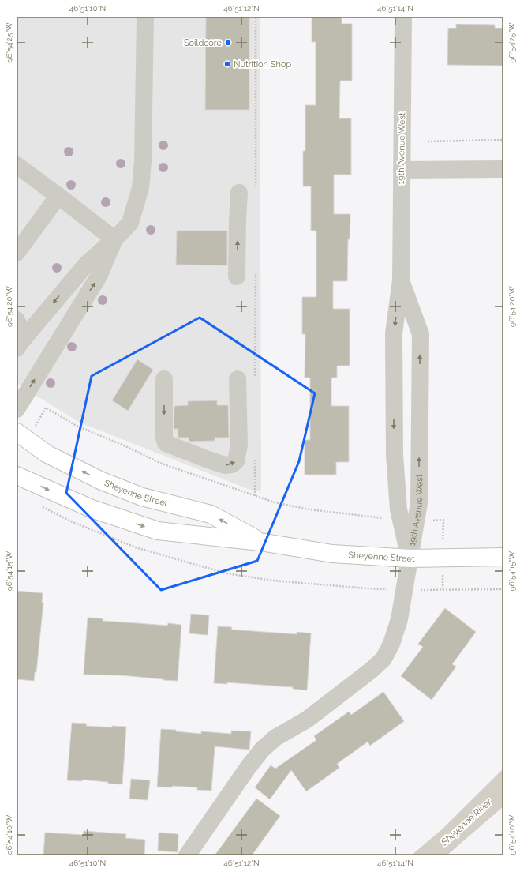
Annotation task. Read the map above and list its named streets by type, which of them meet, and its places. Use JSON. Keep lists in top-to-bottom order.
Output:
{
  "streets": {
    "main road": ["Sheyenne Street"],
    "street": ["19th Avenue West"]
  },
  "crossings": [
    ["19th Avenue West", "Sheyenne Street"]
  ],
  "water": ["Sheyenne River"],
  "places": ["Soildcore", "Nutrition Shop"],
  "coordinates": [
    "46°51'10\"N",
    "46°51'12\"N",
    "46°51'14\"N",
    "96°54'25\"W",
    "96°54'20\"W",
    "96°54'15\"W",
    "96°54'10\"W"
  ]
}
